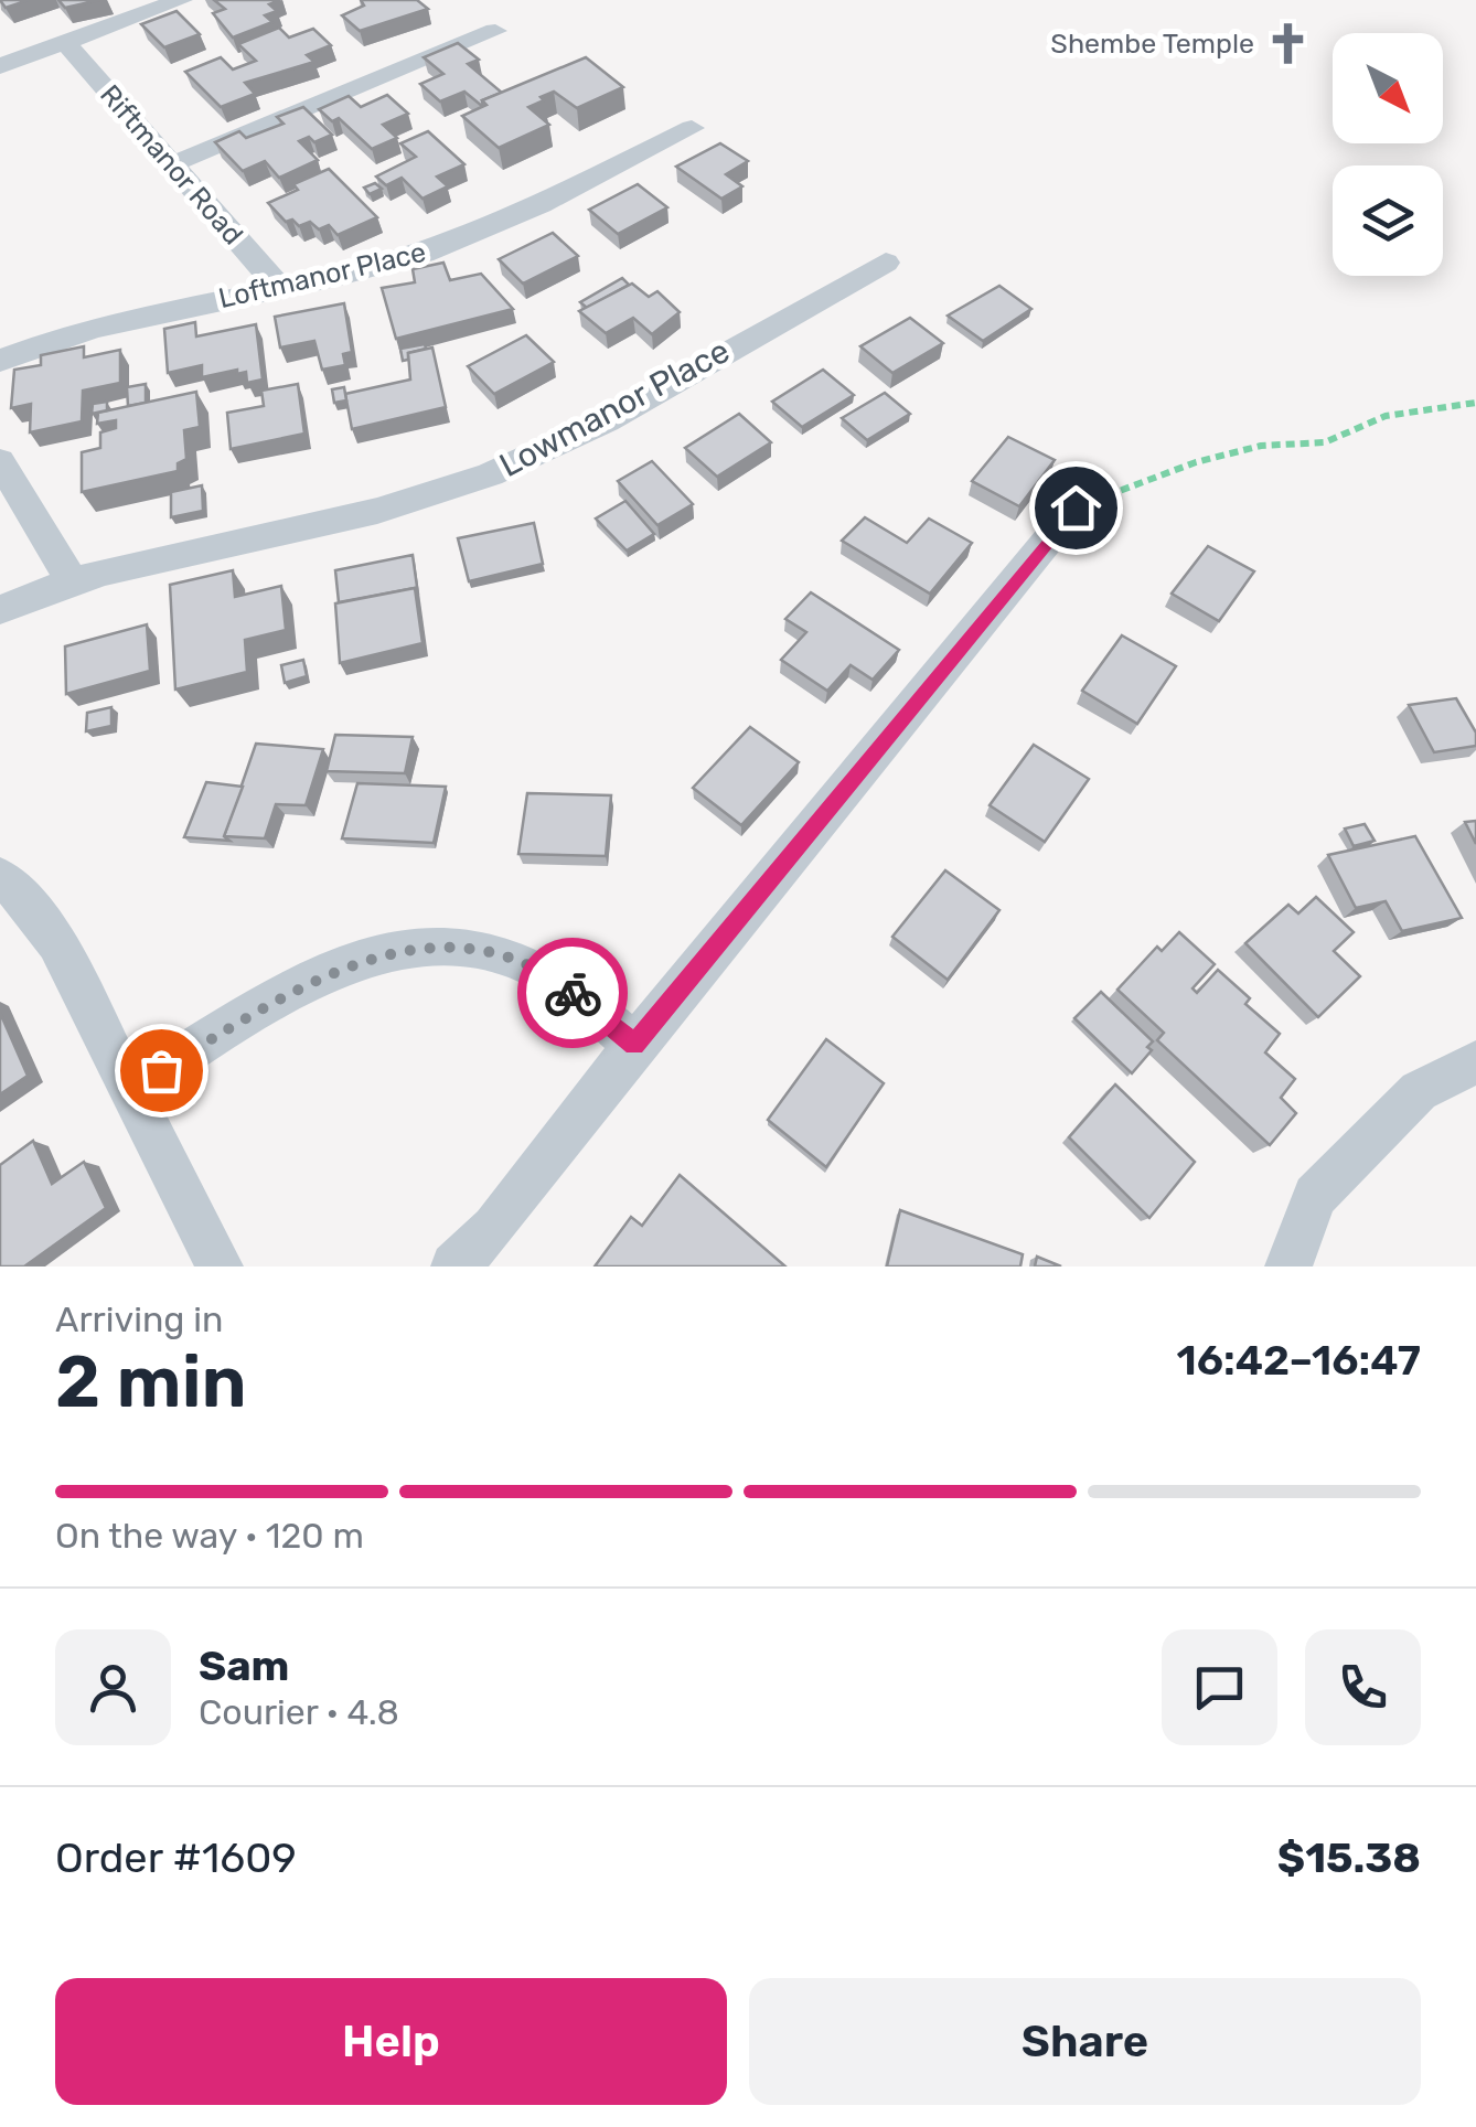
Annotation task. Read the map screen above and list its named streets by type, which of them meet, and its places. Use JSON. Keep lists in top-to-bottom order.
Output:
{
  "streets": {
    "street": ["Riftmanor Road", "Loftmanor Place", "Lowmanor Place"]
  },
  "crossings": [
    ["Riftmanor Road", "Loftmanor Place"]
  ],
  "places": {
    "church": ["Shembe Temple"]
  },
  "north": "bottom right",
  "page": {
    "heading": ["2 min", "Arriving in", "16:42–16:47"],
    "panel": [
      "Sam",
      "Courier · 4.8",
      "Order #1609",
      "$15.38"
    ],
    "bar": "On the way · 120 m",
    "buttons": ["Help", "Share"]
  }
}
